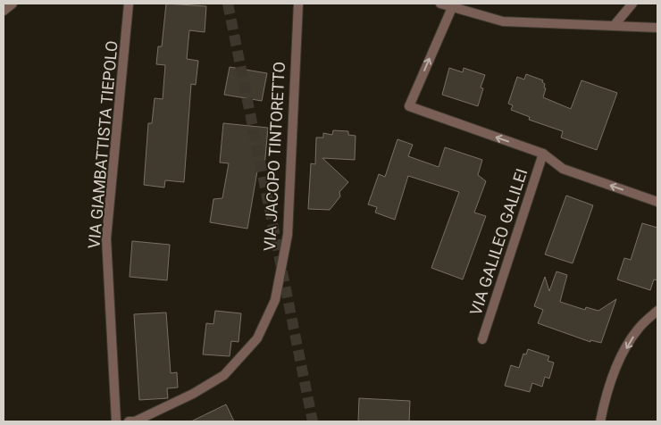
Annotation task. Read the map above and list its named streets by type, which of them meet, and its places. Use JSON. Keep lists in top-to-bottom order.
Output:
{
  "streets": {
    "street": ["VIA GIAMBATTISTA TIEPOLO", "VIA JACOPO TINTORETTO", "VIA GALILEO GALILEI"]
  }
}
